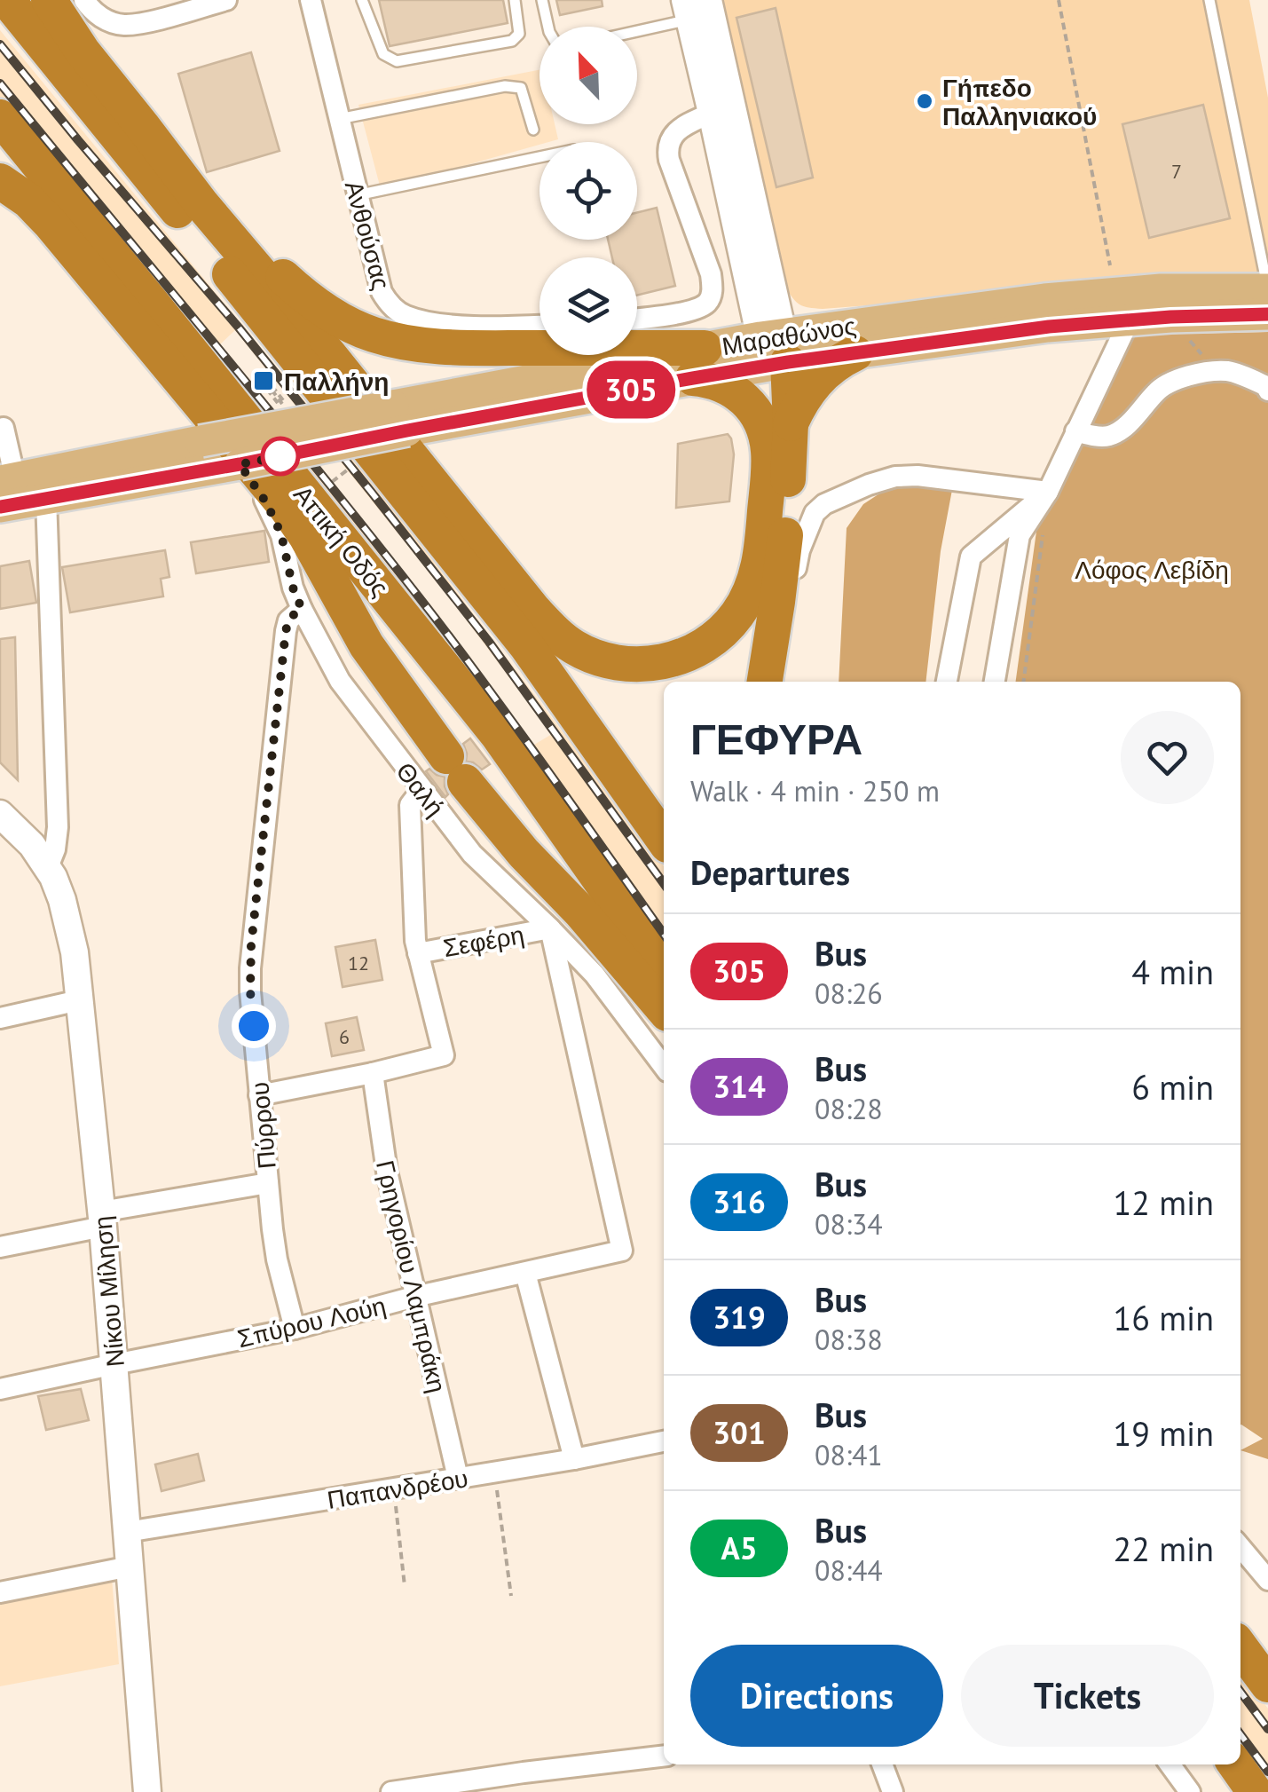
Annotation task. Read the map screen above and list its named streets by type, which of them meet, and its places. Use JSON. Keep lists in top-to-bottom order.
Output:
{
  "streets": {
    "highway": ["Αττική Οδός"],
    "main road": ["Μαραθώνος"],
    "street": [
      "Ανθούσας",
      "Θαλή",
      "Σεφέρη",
      "Πύρρου",
      "Γρηγορίου Λαμπράκη",
      "Νίκου Μίληση",
      "Σπύρου Λούη",
      "Παπανδρέου"
    ]
  },
  "crossings": [
    ["Μαραθώνος", "Θαλή"],
    ["Θαλή", "Σεφέρη"],
    ["Θαλή", "Πύρρου"],
    ["Θαλή", "Σπύρου Λούη"],
    ["Σεφέρη", "Σπύρου Λούη"],
    ["Πύρρου", "Σπύρου Λούη"],
    ["Γρηγορίου Λαμπράκη", "Σπύρου Λούη"],
    ["Γρηγορίου Λαμπράκη", "Παπανδρέου"],
    ["Νίκου Μίληση", "Σπύρου Λούη"],
    ["Νίκου Μίληση", "Παπανδρέου"]
  ],
  "parks": ["Λόφος Λεβίδη"],
  "places": {
    "other": ["Γήπεδο Παλληνιακού"],
    "transit": ["Παλλήνη"]
  },
  "lines": ["bus line 305"],
  "house_numbers": ["7", "12", "6"],
  "north": "top left",
  "page": {
    "on_map": "305",
    "heading": [
      ["ΓΕΦΥΡΑ", "Walk · 4 min · 250 m"],
      "Departures"
    ],
    "list": [
      {
        "mark": "305",
        "name": "Bus",
        "note": "08:26",
        "value": "4 min"
      },
      {
        "mark": "314",
        "name": "Bus",
        "note": "08:28",
        "value": "6 min"
      },
      {
        "mark": "316",
        "name": "Bus",
        "note": "08:34",
        "value": "12 min"
      },
      {
        "mark": "319",
        "name": "Bus",
        "note": "08:38",
        "value": "16 min"
      },
      {
        "mark": "301",
        "name": "Bus",
        "note": "08:41",
        "value": "19 min"
      },
      {
        "mark": "A5",
        "name": "Bus",
        "note": "08:44",
        "value": "22 min"
      }
    ],
    "buttons": ["Directions", "Tickets"]
  }
}
